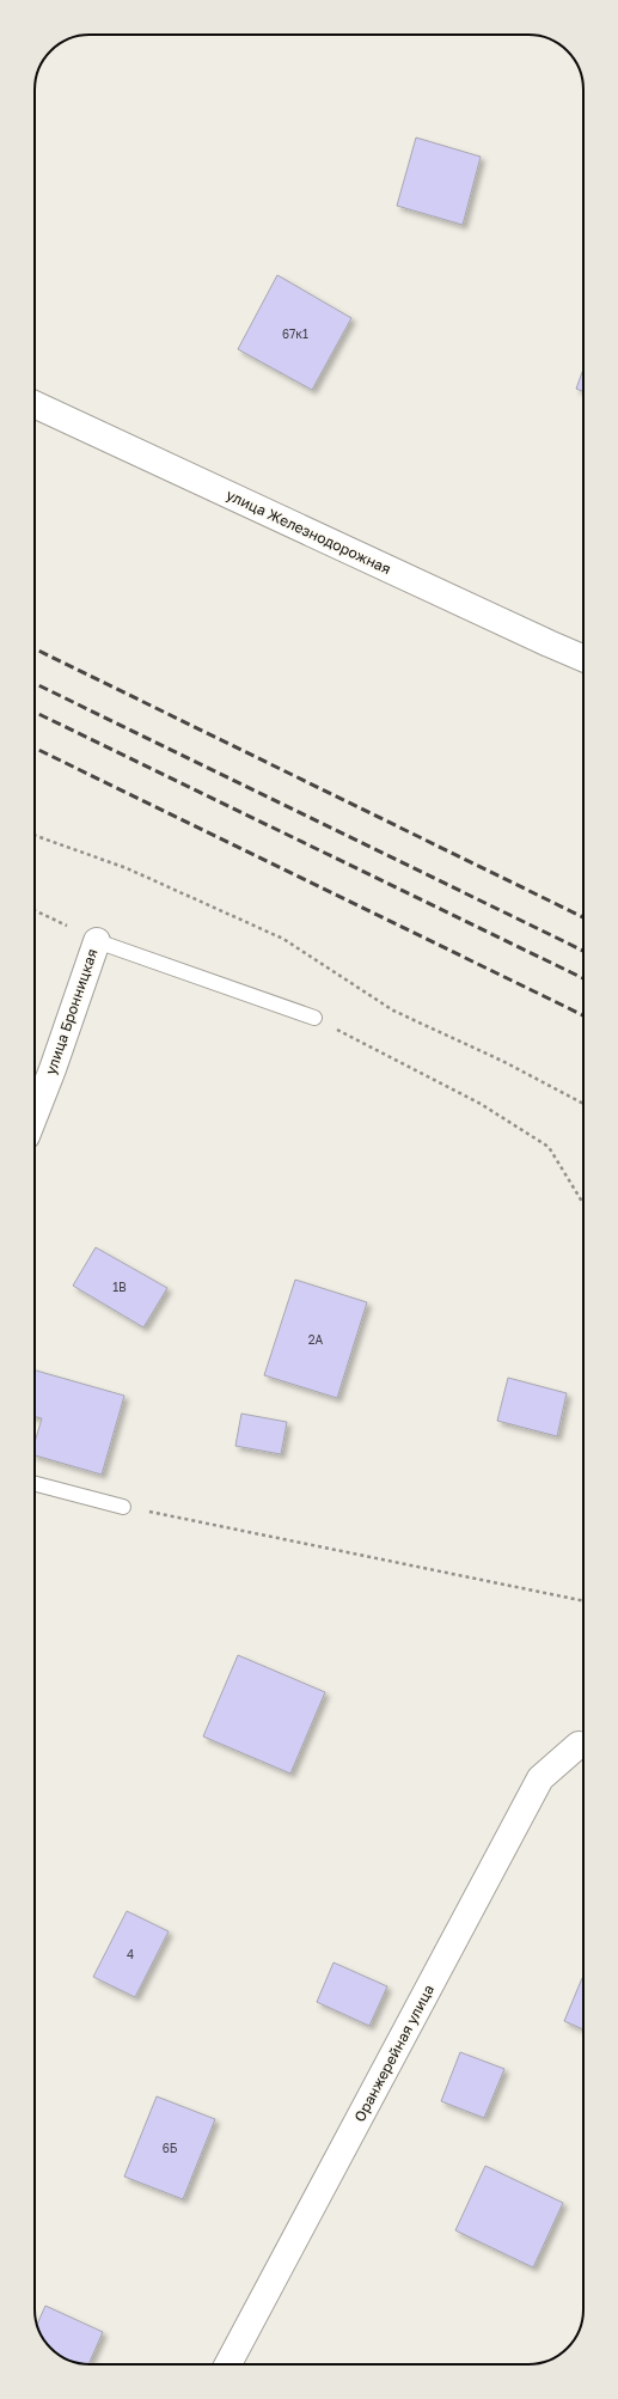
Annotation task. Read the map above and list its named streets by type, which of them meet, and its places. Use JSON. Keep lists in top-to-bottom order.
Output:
{
  "streets": {
    "street": ["улица Железнодорожная", "улица Бронницкая", "Оранжерейная улица"]
  },
  "house_numbers": [
    "67к1",
    "1В",
    "2А",
    "4",
    "6Б"
  ]
}
